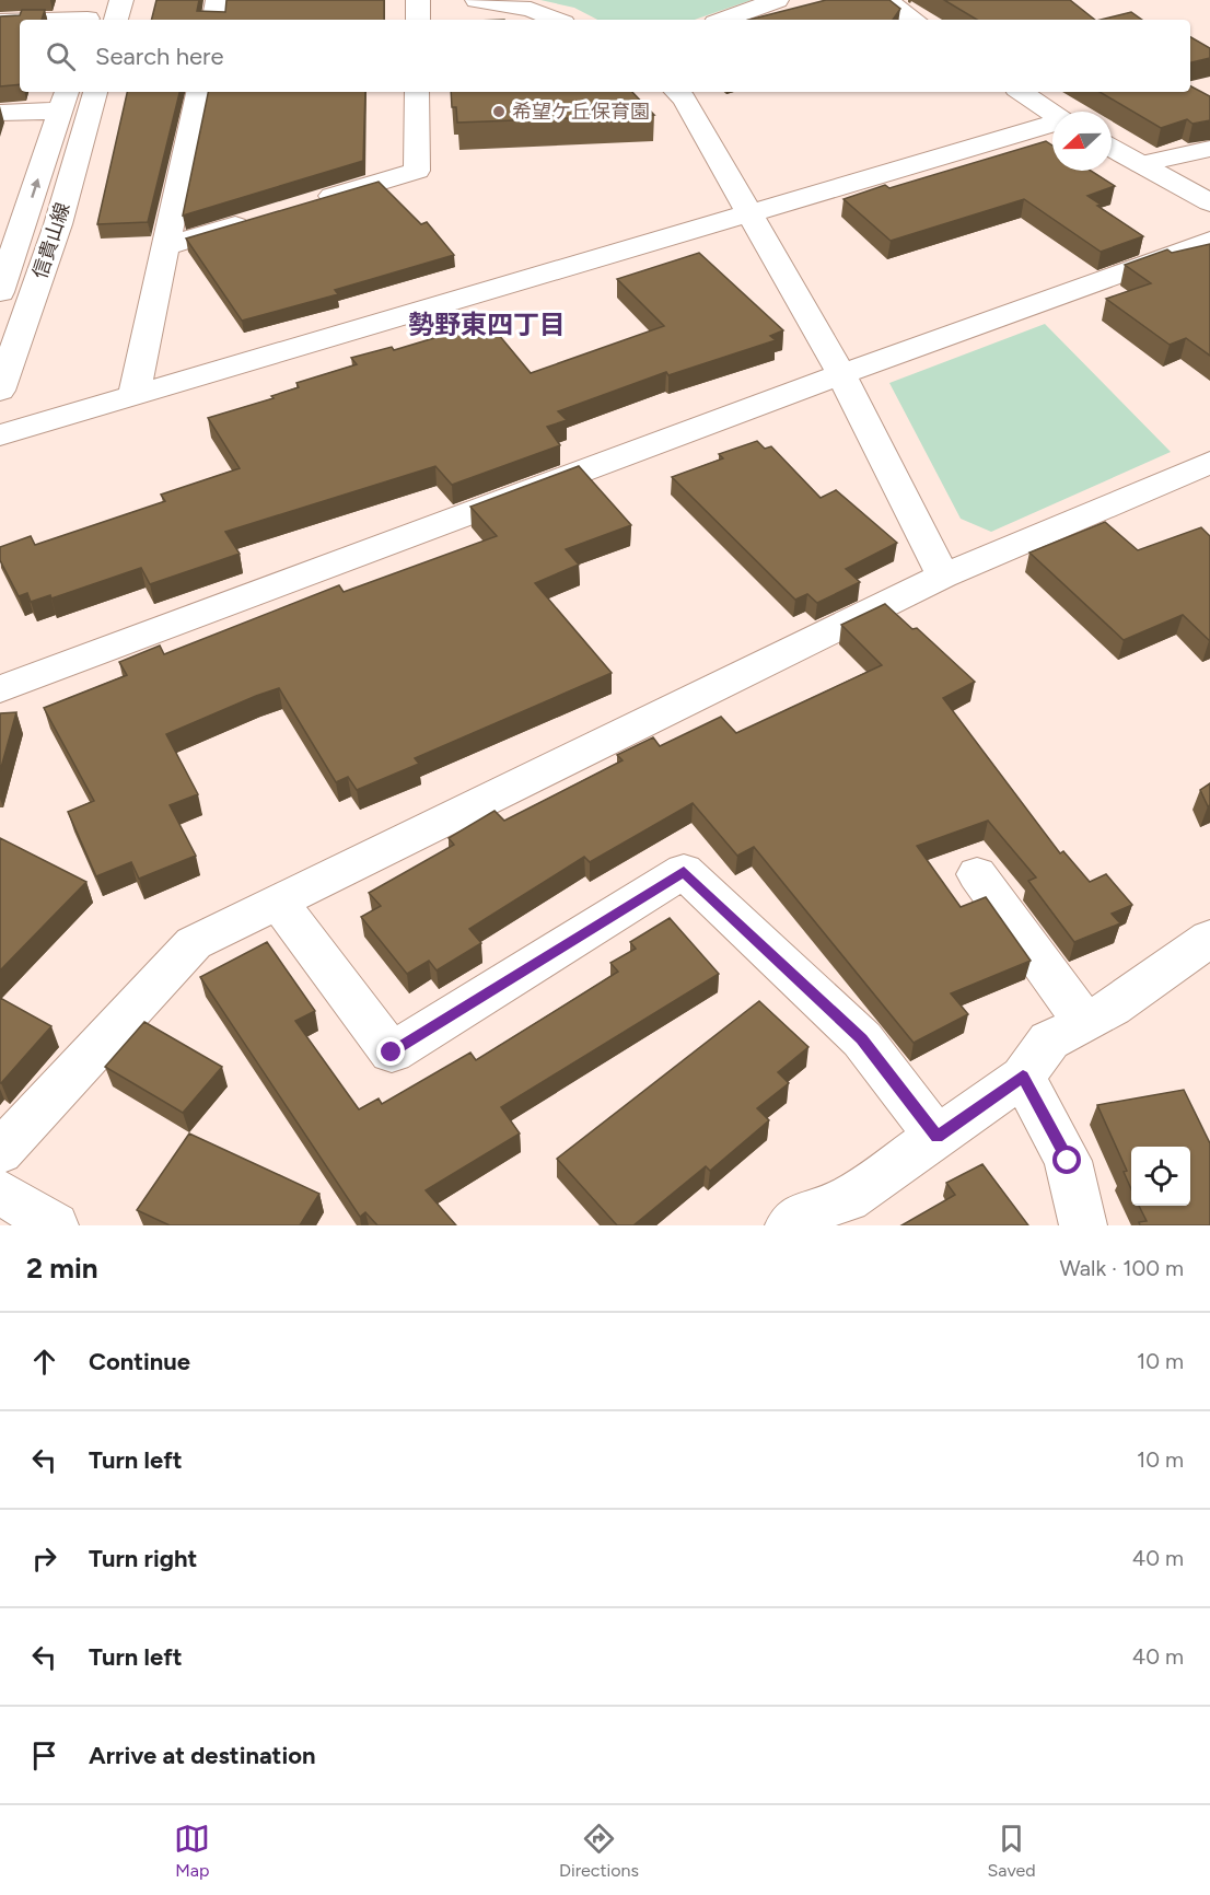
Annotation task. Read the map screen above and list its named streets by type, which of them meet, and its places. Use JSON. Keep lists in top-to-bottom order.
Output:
{
  "streets": {
    "street": ["信貴山線"]
  },
  "districts": ["勢野東四丁目"],
  "places": ["希望ケ丘保育園"],
  "north": "left",
  "page": {
    "search": "Search here",
    "heading": ["2 min", "Walk · 100 m"],
    "list": [
      ["Continue", "10 m"],
      ["Turn left", "10 m"],
      ["Turn right", "40 m"],
      ["Turn left", "40 m"],
      "Arrive at destination"
    ],
    "nav": ["Map", "Directions", "Saved"]
  }
}
